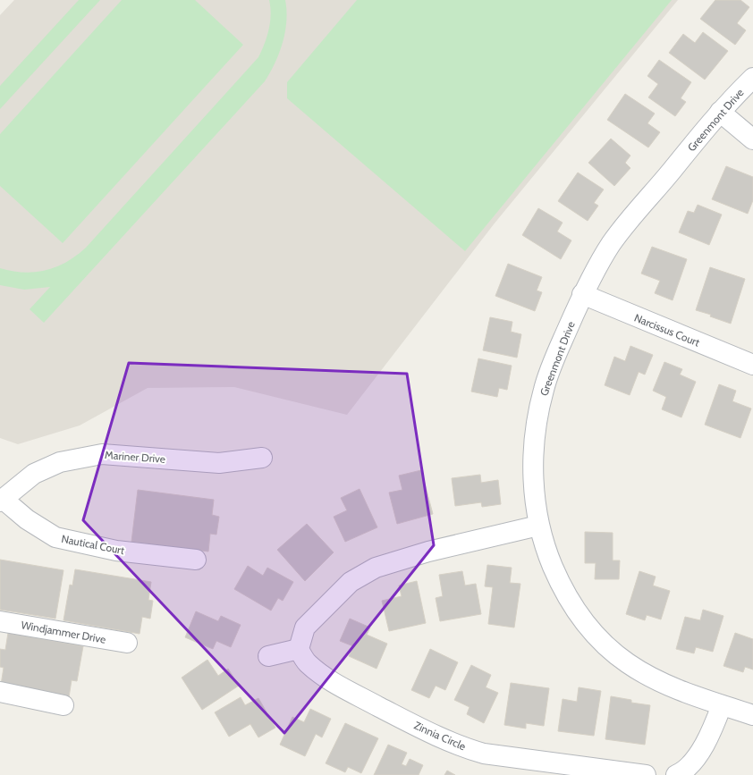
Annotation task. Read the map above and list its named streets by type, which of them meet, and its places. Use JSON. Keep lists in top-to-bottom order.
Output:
{
  "streets": {
    "street": [
      "Greenmont Drive",
      "Narcissus Court",
      "Mariner Drive",
      "Nautical Court",
      "Windjammer Drive",
      "Zinnia Circle"
    ]
  },
  "crossings": [
    ["Greenmont Drive", "Narcissus Court"],
    ["Mariner Drive", "Nautical Court"]
  ]
}
